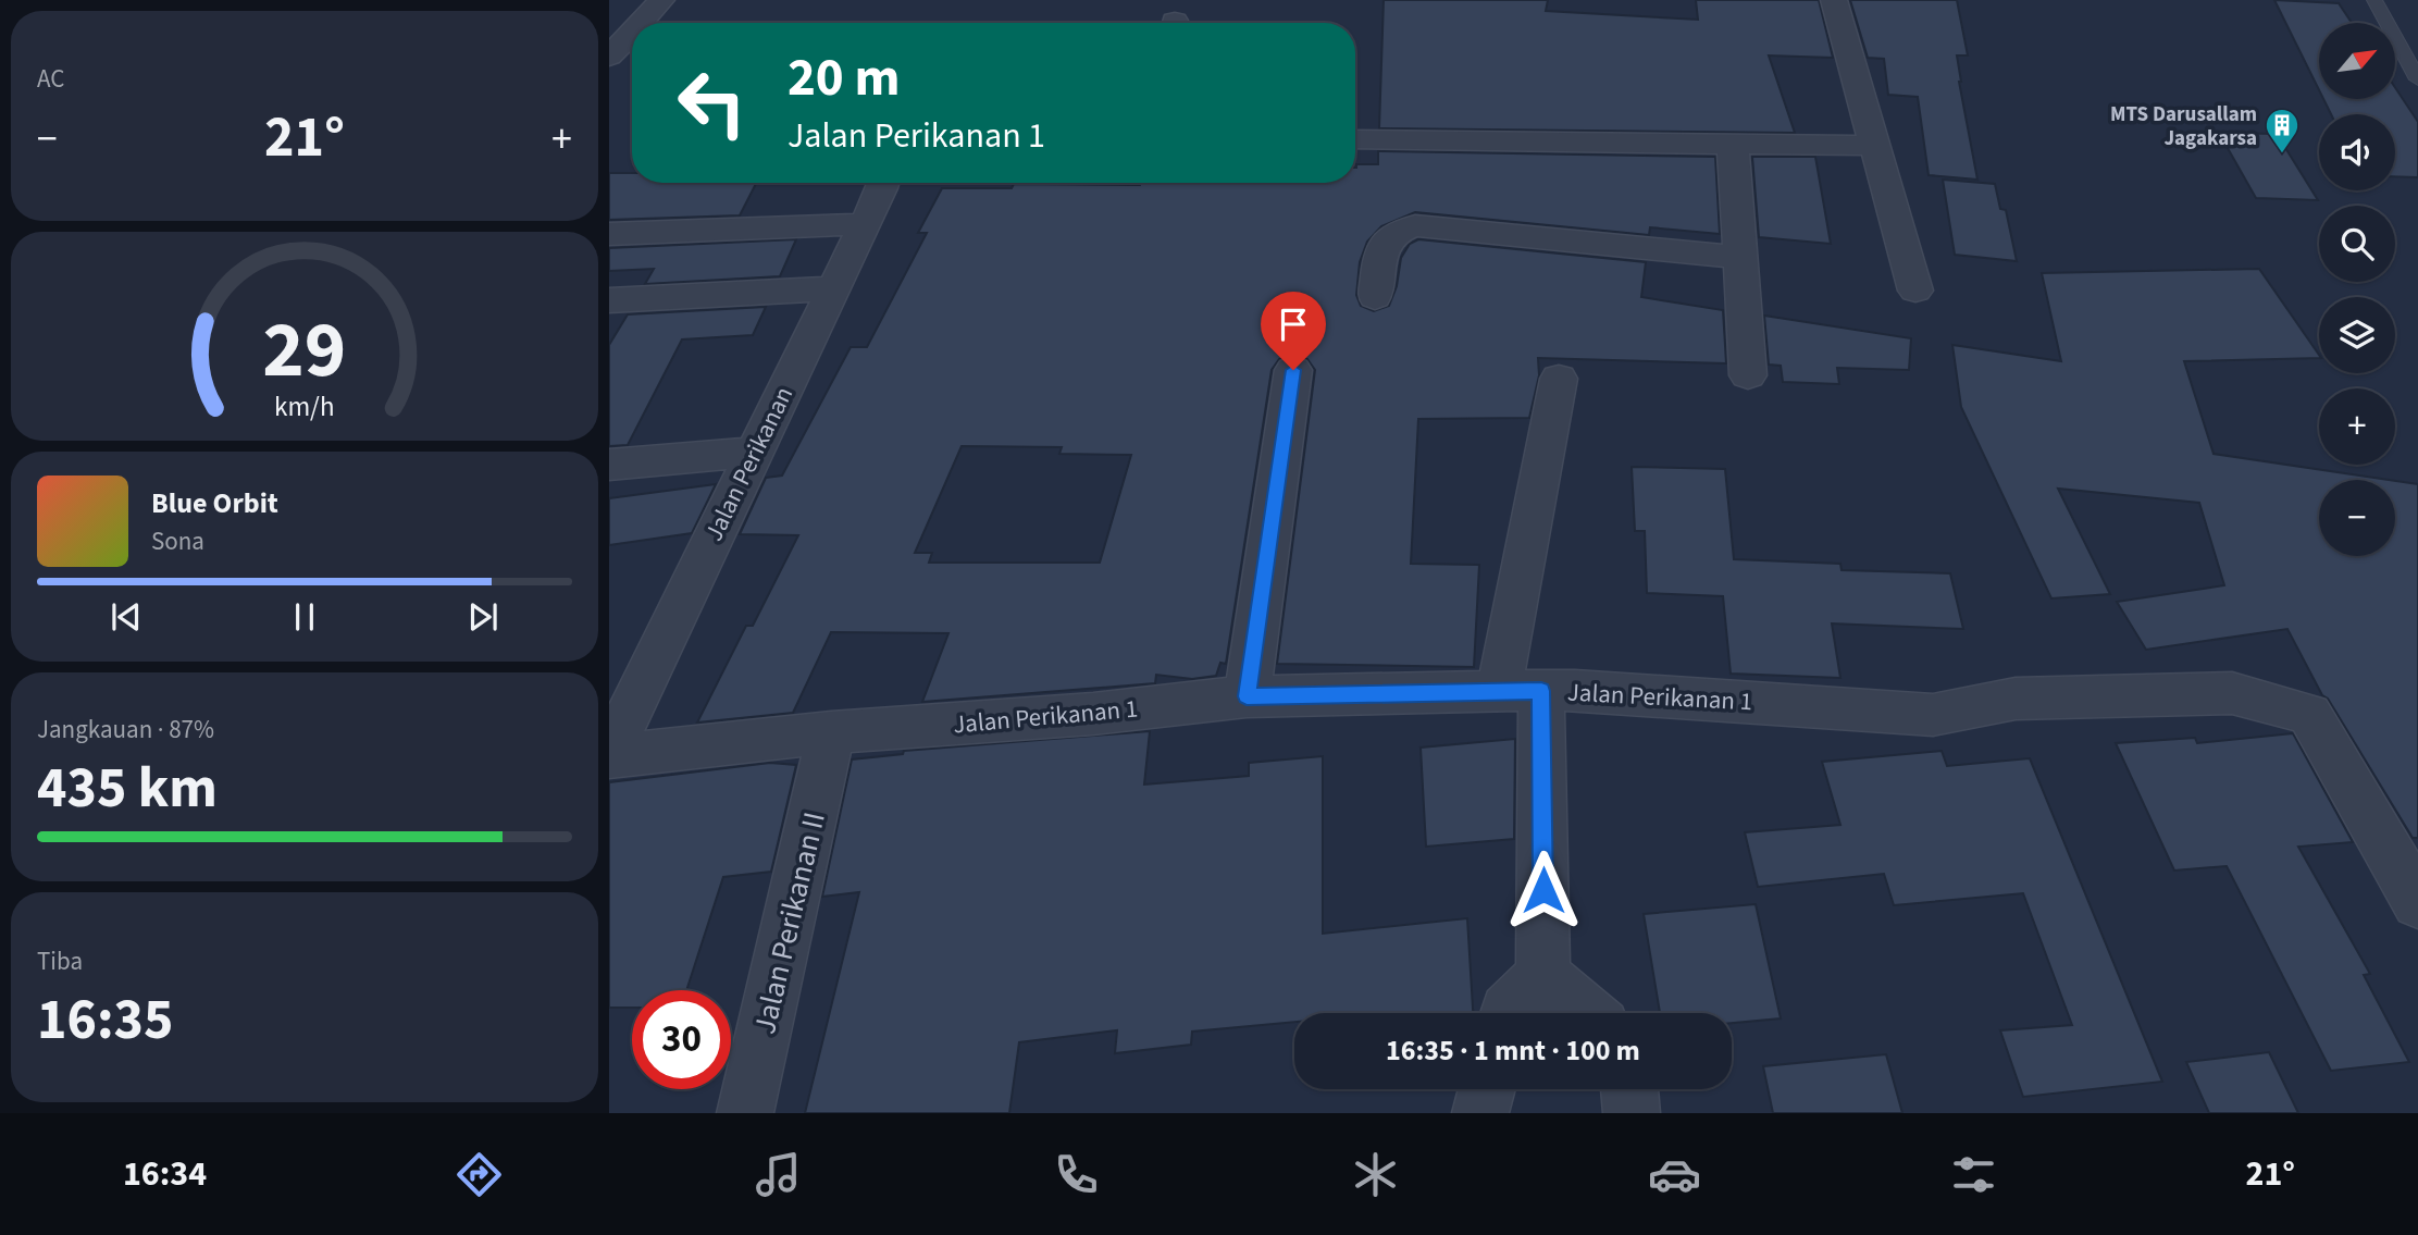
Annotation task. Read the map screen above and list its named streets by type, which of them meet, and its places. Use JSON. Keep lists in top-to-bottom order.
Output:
{
  "streets": {
    "street": ["Jalan Perikanan", "Jalan Perikanan 1", "Jalan Perikanan II"]
  },
  "crossings": [
    ["Jalan Perikanan", "Jalan Perikanan 1"],
    ["Jalan Perikanan 1", "Jalan Perikanan II"]
  ],
  "places": {
    "building": ["MTS Darusallam Jagakarsa"]
  },
  "north": "top right",
  "page": {
    "tile": [
      "AC",
      ["Jangkauan · 87%", "435 km"],
      ["Tiba", "16:35"]
    ],
    "map_buttons": ["+", "−"],
    "turn": ["20 m", "Jalan Perikanan 1"],
    "heat": ["−", "21°", "+"],
    "song": ["Blue Orbit", "Sona"],
    "limit": "30",
    "trip": "16:35 · 1 mnt · 100 m",
    "tabs": ["16:34", "21°"],
    "gauge": ["29", "km/h"]
  }
}
